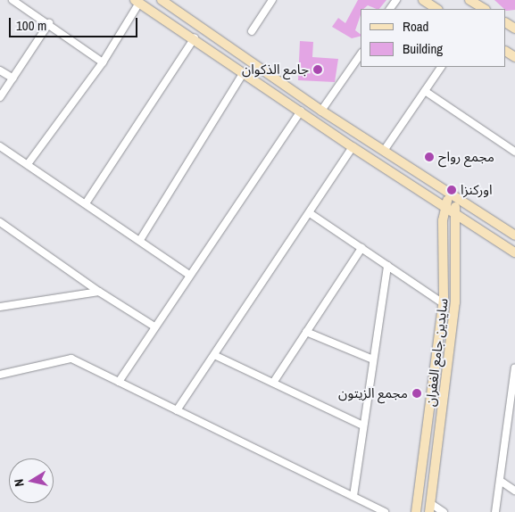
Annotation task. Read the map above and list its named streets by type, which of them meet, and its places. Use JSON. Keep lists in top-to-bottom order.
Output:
{
  "streets": {
    "street": ["سايدين جامع الغفران"]
  },
  "places": [
    "جامع الذكوان",
    "مجمع رواح",
    "اوركنزا",
    "مجمع الزيتون"
  ],
  "legend": ["Road", "Building"],
  "scale_bar": "100 m",
  "north": "left"
}
